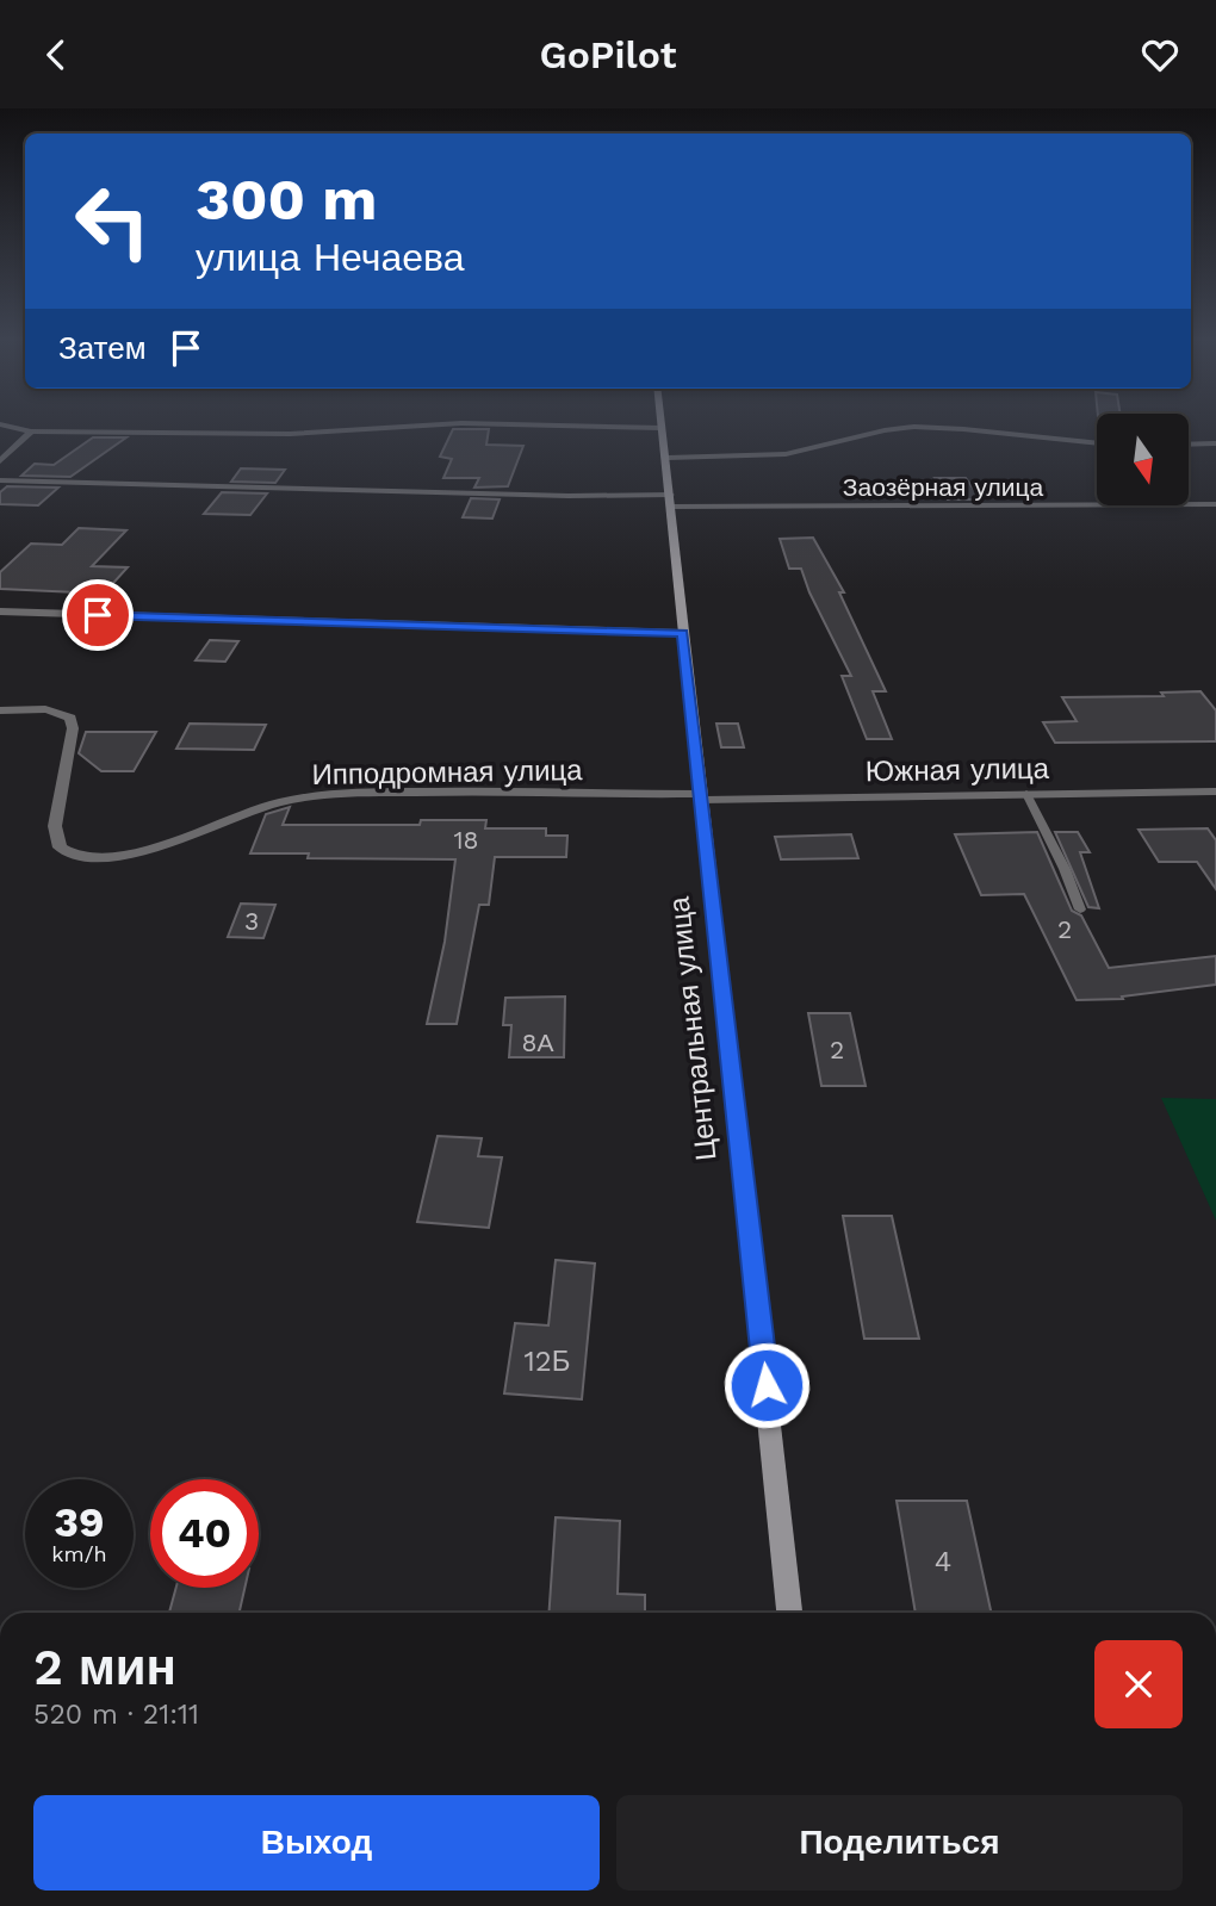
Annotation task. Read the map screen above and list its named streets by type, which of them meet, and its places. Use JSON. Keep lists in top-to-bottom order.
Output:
{
  "streets": {
    "street": ["Южная улица", "Ипподромная улица", "Центральная улица"],
    "lane": ["Заозёрная улица"]
  },
  "crossings": [
    ["Заозёрная улица", "Центральная улица"],
    ["Южная улица", "Ипподромная улица"],
    ["Южная улица", "Центральная улица"],
    ["Ипподромная улица", "Центральная улица"]
  ],
  "house_numbers": [
    "18",
    "3",
    "2",
    "8А",
    "2",
    "12Б",
    "4"
  ],
  "north": "bottom",
  "page": {
    "header": "GoPilot",
    "turn": ["300 m", "улица Нечаева"],
    "then": "Затем",
    "speed": "39 km/h",
    "limit": "40",
    "heading": ["2 мин", "520 m · 21:11"],
    "buttons": ["Выход", "Поделиться"]
  }
}
